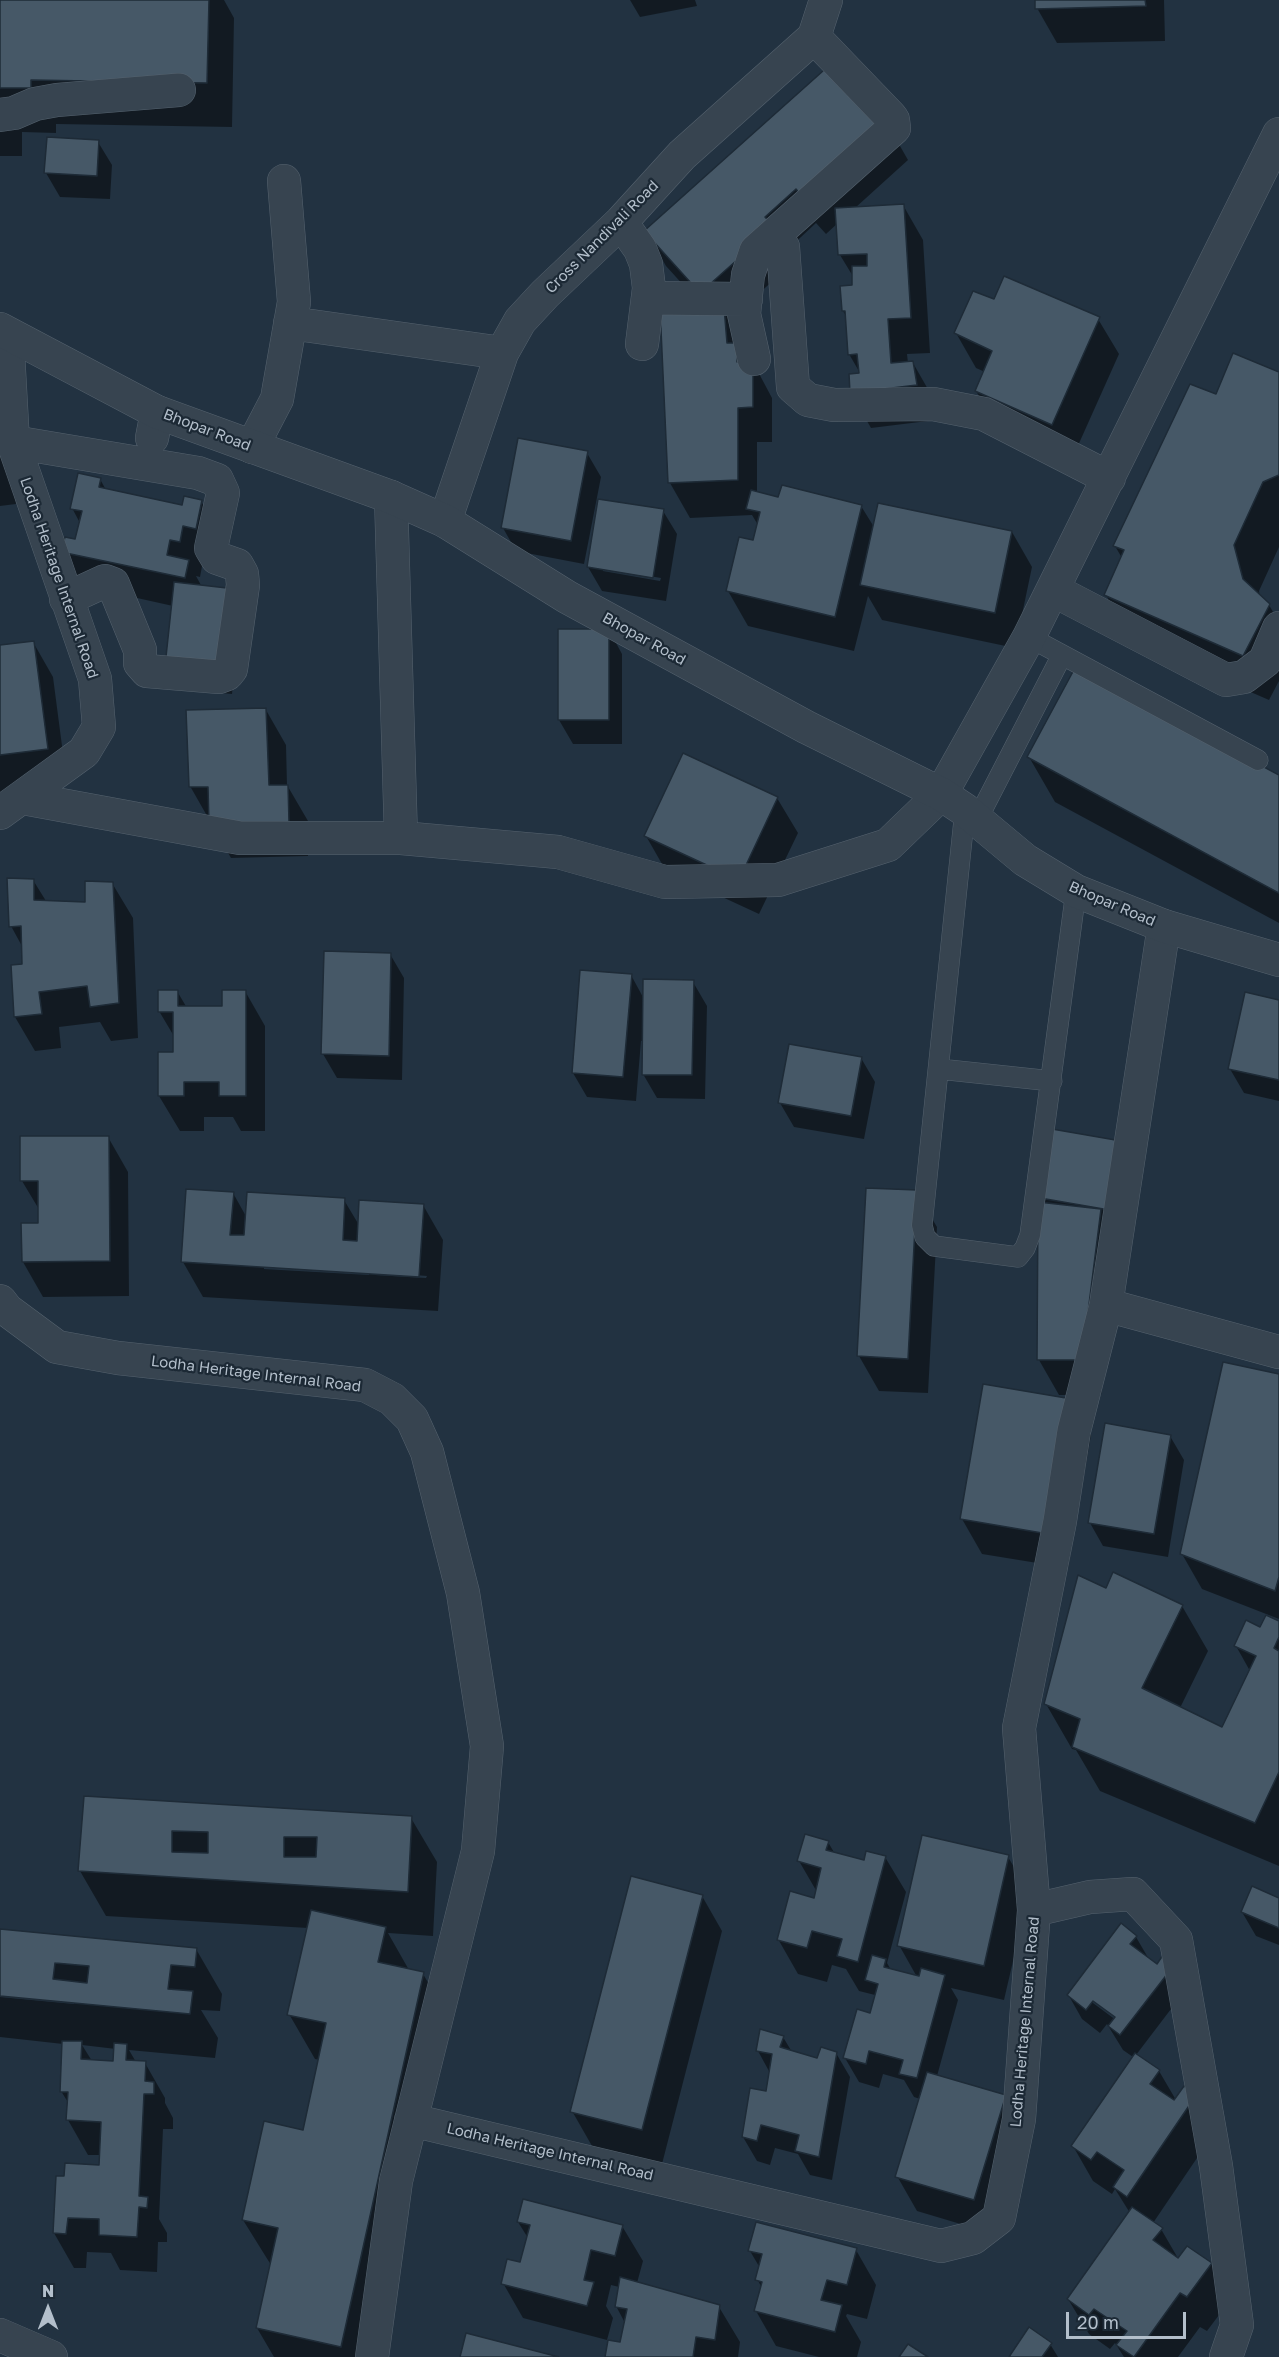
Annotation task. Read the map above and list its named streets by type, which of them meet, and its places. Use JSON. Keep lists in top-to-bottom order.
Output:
{
  "streets": {
    "street": ["Cross Nandivali Road", "Bhopar Road", "Lodha Heritage Internal Road"]
  },
  "crossings": [
    ["Cross Nandivali Road", "Bhopar Road"],
    ["Bhopar Road", "Lodha Heritage Internal Road"]
  ],
  "scale_bar": "20 m",
  "north": "top"
}
